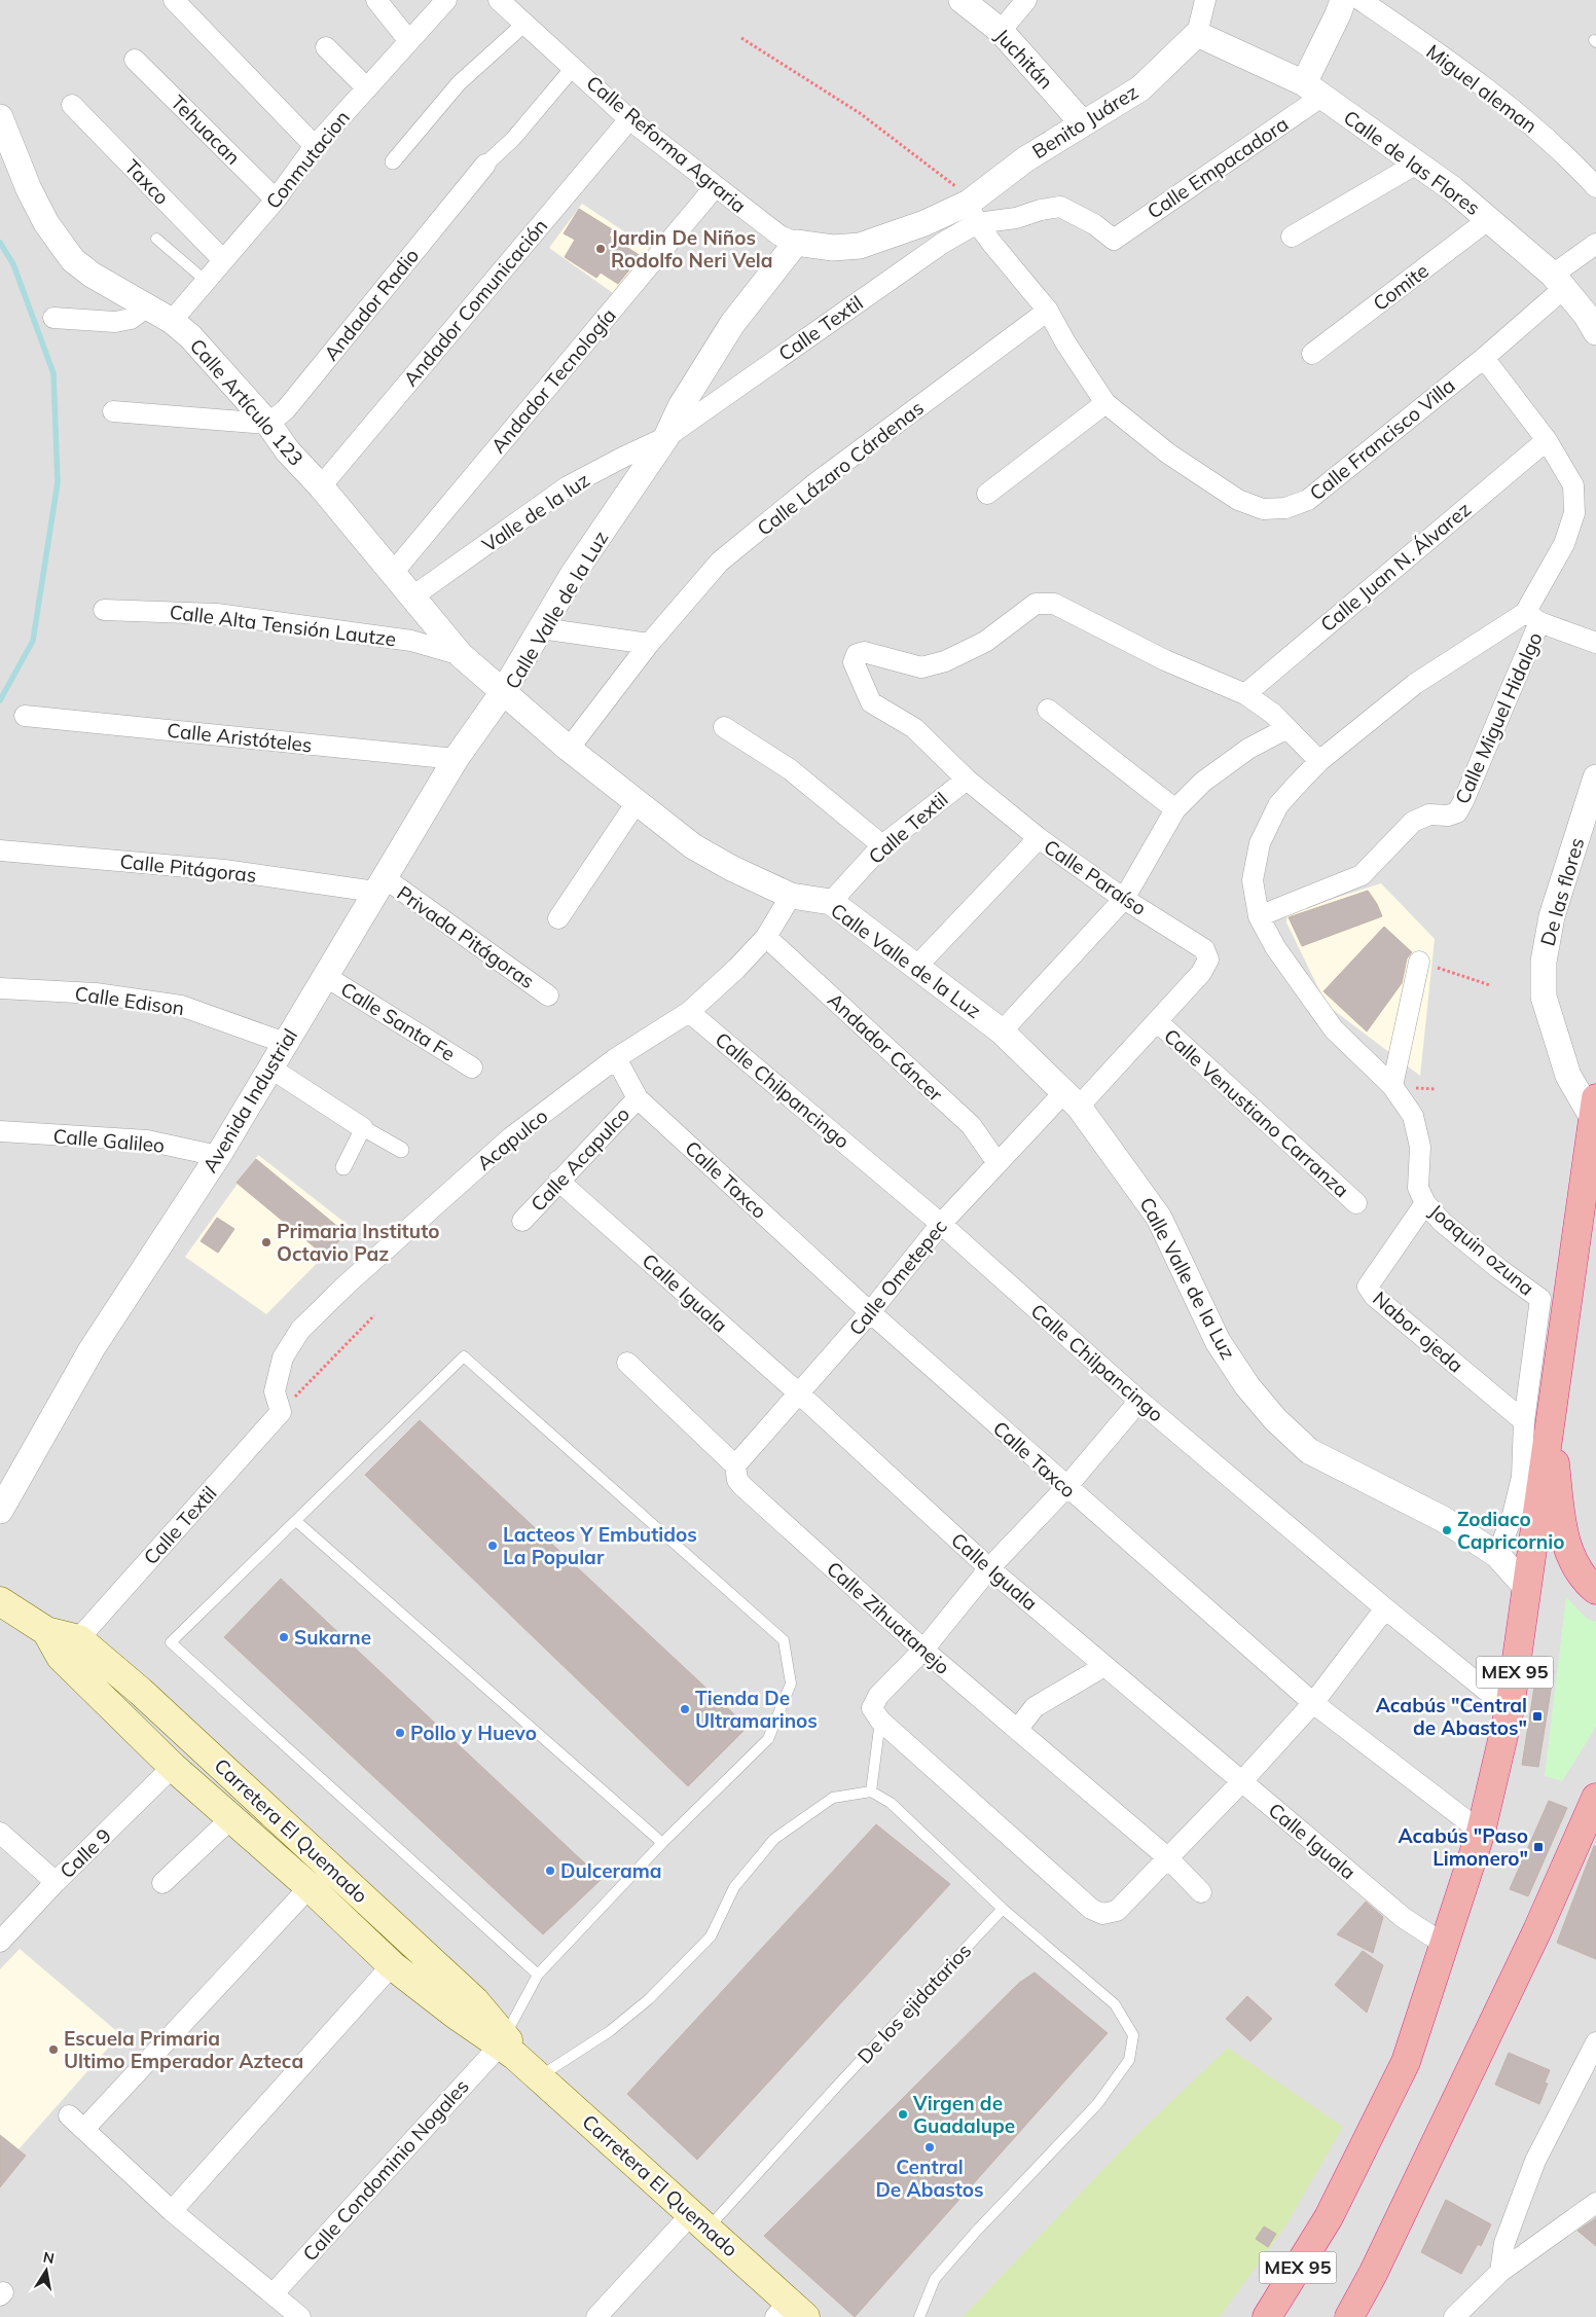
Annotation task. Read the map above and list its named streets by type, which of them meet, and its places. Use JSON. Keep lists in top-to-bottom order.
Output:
{
  "streets": {
    "highway": ["MEX 95"],
    "main road": ["Carretera El Quemado"],
    "street": [
      "Juchitán",
      "Miguel aleman",
      "Benito Juárez",
      "Tehuacan",
      "Calle Reforma Agraria",
      "Conmutacion",
      "Calle de las Flores",
      "Calle Empacadora",
      "Taxco",
      "Comite",
      "Andador Comunicación",
      "Andador Radio",
      "Calle Textil",
      "Andador Tecnología",
      "Calle Artículo 123",
      "Calle Francisco Villa",
      "Calle Lázaro Cárdenas",
      "Valle de la luz",
      "Calle Juan N. Álvarez",
      "Calle Valle de la Luz",
      "Calle Alta Tensión Lautze",
      "Calle Miguel Hidalgo",
      "Calle Aristóteles",
      "Calle Pitágoras",
      "Calle Paraíso",
      "De las flores",
      "Privada Pitágoras",
      "Calle Edison",
      "Calle Santa Fe",
      "Andador Cáncer",
      "Calle Chilpancingo",
      "Avenida Industrial",
      "Calle Venustiano Carranza",
      "Acapulco",
      "Calle Galileo",
      "Calle Acapulco",
      "Calle Taxco",
      "Joaquin ozuna",
      "Calle Ometepec",
      "Calle Iguala",
      "Nabor ojeda",
      "Calle Zihuatanejo",
      "Calle 9",
      "Calle Condominio Nogales"
    ],
    "lane": ["De los ejidatarios"]
  },
  "crossings": [
    ["Juchitán", "Benito Juárez"],
    ["Benito Juárez", "Calle Reforma Agraria"],
    ["Benito Juárez", "Calle de las Flores"],
    ["Benito Juárez", "Calle Empacadora"],
    ["Benito Juárez", "Calle Textil"],
    ["Benito Juárez", "Calle Francisco Villa"],
    ["Tehuacan", "Conmutacion"],
    ["Calle Reforma Agraria", "Calle Empacadora"],
    ["Calle Reforma Agraria", "Andador Comunicación"],
    ["Calle Reforma Agraria", "Andador Radio"],
    ["Calle Reforma Agraria", "Calle Textil"],
    ["Calle Reforma Agraria", "Andador Tecnología"],
    ["Calle Reforma Agraria", "Calle Francisco Villa"],
    ["Calle Reforma Agraria", "Calle Valle de la Luz"],
    ["Conmutacion", "Taxco"],
    ["Conmutacion", "Calle Artículo 123"],
    ["Calle de las Flores", "Calle Empacadora"],
    ["Calle de las Flores", "Comite"],
    ["Calle de las Flores", "Calle Francisco Villa"],
    ["Calle Empacadora", "Calle Textil"],
    ["Calle Empacadora", "Calle Francisco Villa"],
    ["Andador Comunicación", "Calle Artículo 123"],
    ["Andador Radio", "Calle Artículo 123"],
    ["Calle Textil", "Calle Francisco Villa"],
    ["Calle Textil", "Valle de la luz"],
    ["Calle Textil", "Calle Valle de la Luz"],
    ["Calle Textil", "Calle Paraíso"],
    ["Calle Textil", "Acapulco"],
    ["Calle Textil", "Carretera El Quemado"],
    ["Andador Tecnología", "Calle Artículo 123"],
    ["Calle Artículo 123", "Valle de la luz"],
    ["Calle Artículo 123", "Calle Valle de la Luz"],
    ["Calle Artículo 123", "Calle Alta Tensión Lautze"],
    ["Calle Artículo 123", "Avenida Industrial"],
    ["Calle Francisco Villa", "Calle Lázaro Cárdenas"],
    ["Calle Lázaro Cárdenas", "Calle Valle de la Luz"],
    ["Valle de la luz", "Calle Valle de la Luz"],
    ["Calle Juan N. Álvarez", "Calle Paraíso"],
    ["Calle Valle de la Luz", "Calle Paraíso"],
    ["Calle Valle de la Luz", "Avenida Industrial"],
    ["Calle Valle de la Luz", "Acapulco"],
    ["Calle Valle de la Luz", "Calle Ometepec"],
    ["Calle Valle de la Luz", "MEX 95"],
    ["Calle Miguel Hidalgo", "Joaquin ozuna"],
    ["Calle Aristóteles", "Avenida Industrial"],
    ["Calle Pitágoras", "Privada Pitágoras"],
    ["Calle Pitágoras", "Avenida Industrial"],
    ["Calle Paraíso", "Calle Venustiano Carranza"],
    ["Calle Paraíso", "Calle Ometepec"],
    ["De las flores", "MEX 95"],
    ["Privada Pitágoras", "Avenida Industrial"],
    ["Calle Edison", "Avenida Industrial"],
    ["Calle Santa Fe", "Avenida Industrial"],
    ["Andador Cáncer", "Acapulco"],
    ["Andador Cáncer", "Calle Ometepec"],
    ["Calle Chilpancingo", "Acapulco"],
    ["Calle Chilpancingo", "Calle Ometepec"],
    ["Calle Chilpancingo", "MEX 95"],
    ["Avenida Industrial", "Calle Galileo"],
    ["Acapulco", "Calle Taxco"],
    ["Calle Acapulco", "Calle Taxco"],
    ["Calle Acapulco", "Calle Iguala"],
    ["Calle Taxco", "Calle Ometepec"],
    ["Calle Taxco", "MEX 95"],
    ["Joaquin ozuna", "Nabor ojeda"],
    ["Calle Ometepec", "Calle Iguala"],
    ["Calle Ometepec", "Calle Zihuatanejo"],
    ["Calle Iguala", "MEX 95"],
    ["Carretera El Quemado", "Calle 9"],
    ["Carretera El Quemado", "De los ejidatarios"],
    ["Carretera El Quemado", "Calle Condominio Nogales"]
  ],
  "places": {
    "other": [
      "Jardin De Niños Rodolfo Neri Vela",
      "Primaria Instituto Octavio Paz",
      "Zodiaco Capricornio",
      "Lacteos Y Embutidos La Popular",
      "Sukarne",
      "Tienda De Ultramarinos",
      "Pollo y Huevo",
      "Dulcerama",
      "Escuela Primaria Ultimo Emperador Azteca",
      "Virgen de Guadalupe",
      "Central De Abastos"
    ],
    "transit": ["Acabús \"Central de Abastos\"", "Acabús \"Paso Limonero\""]
  },
  "north": "top"
}
